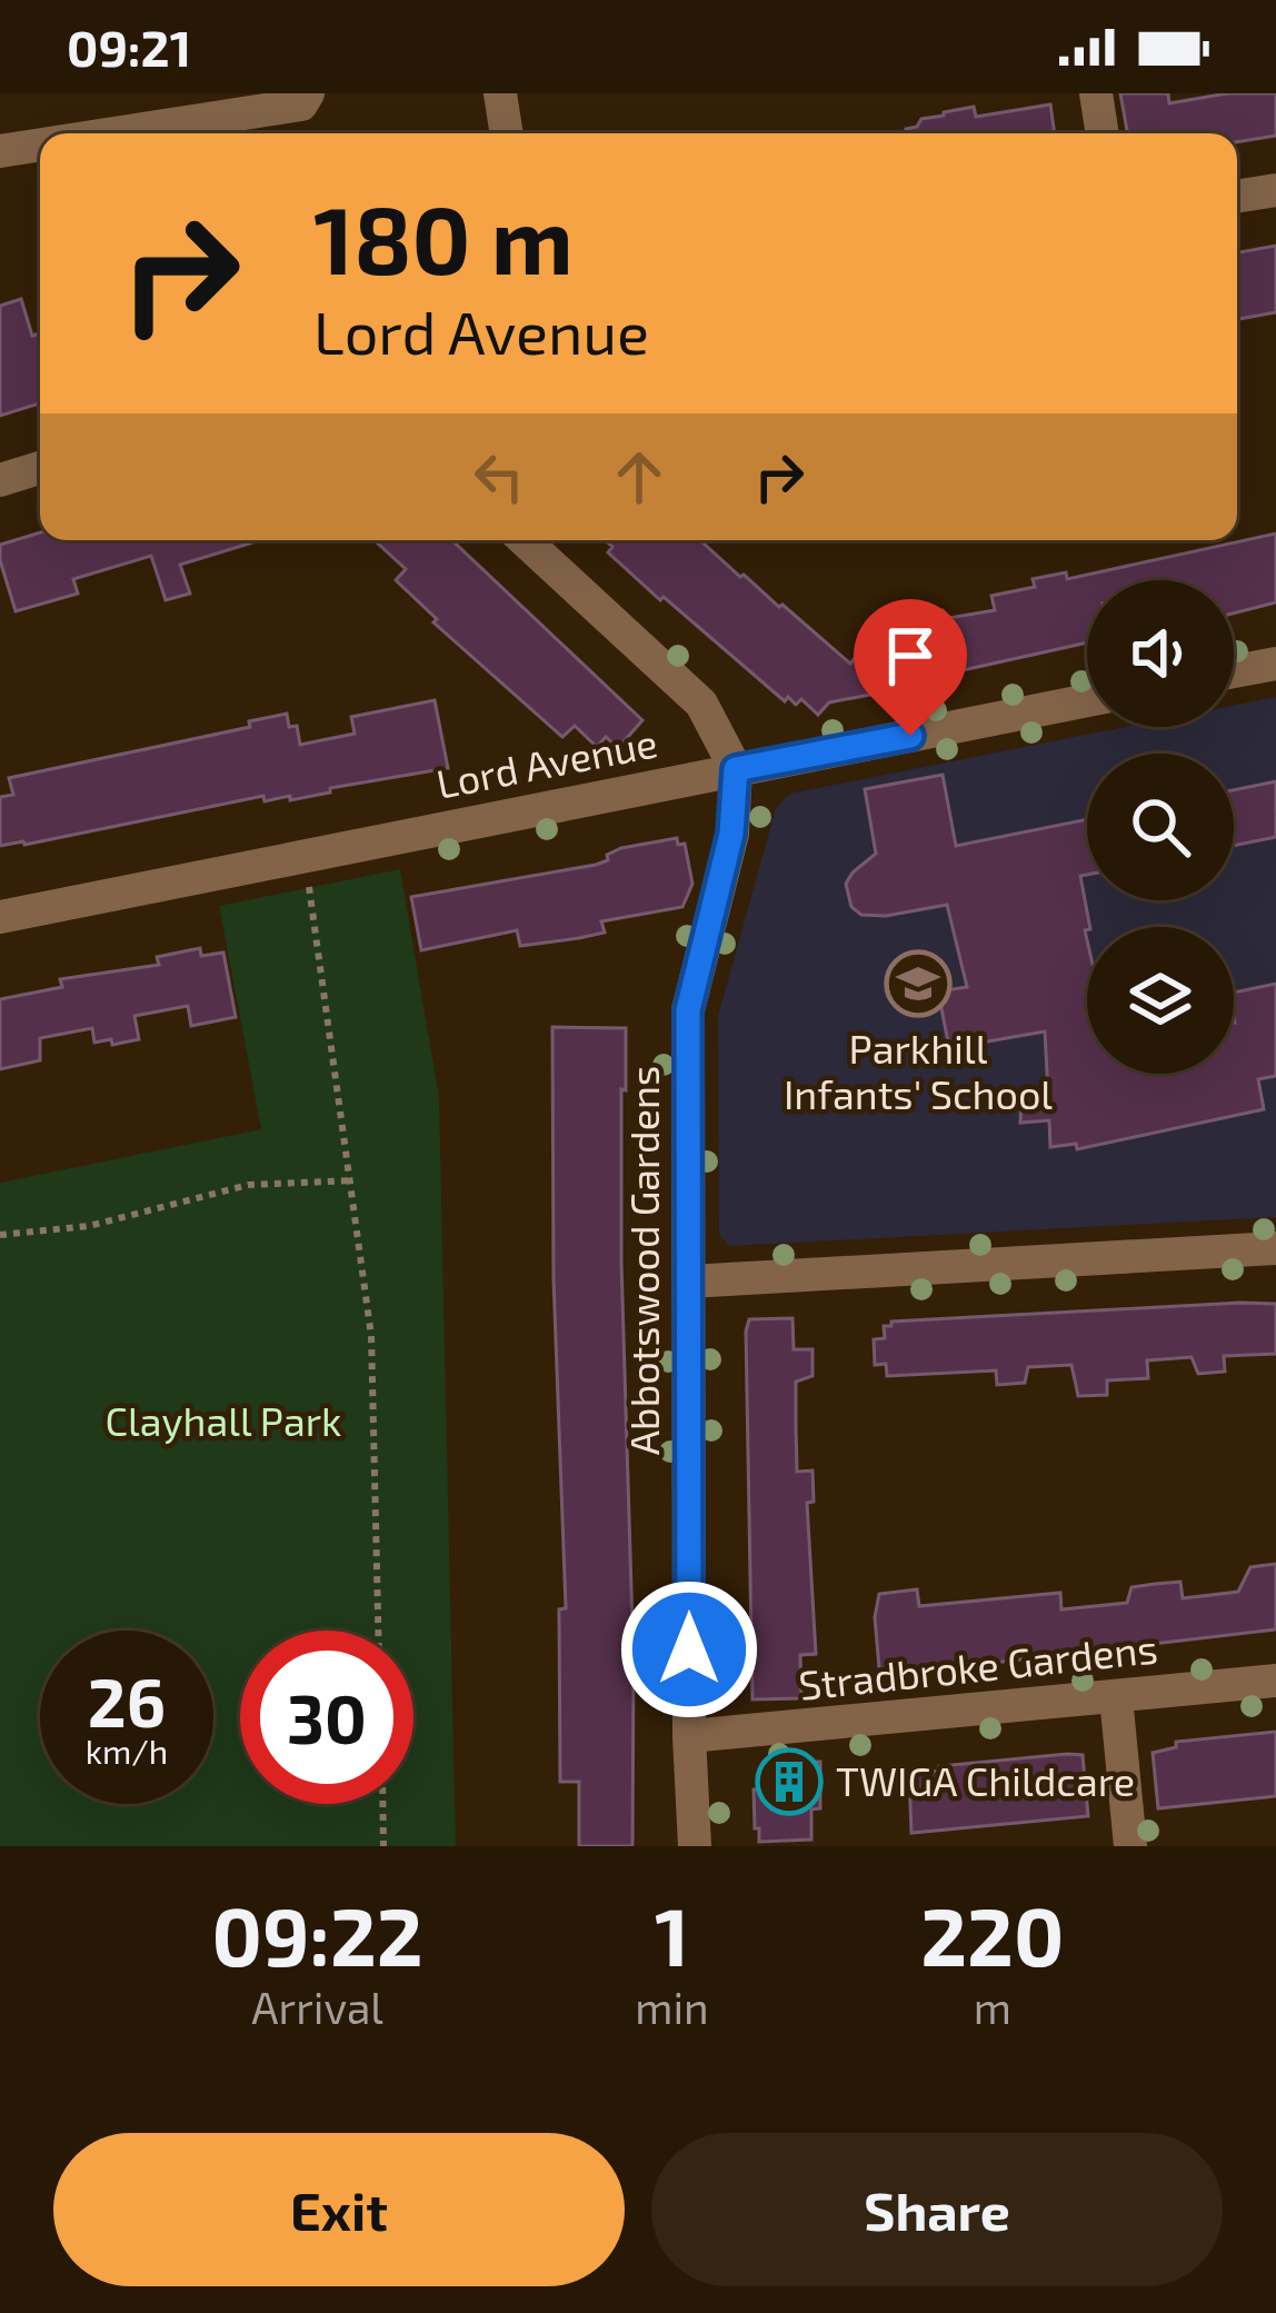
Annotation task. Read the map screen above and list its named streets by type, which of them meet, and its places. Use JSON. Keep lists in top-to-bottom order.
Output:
{
  "streets": {
    "street": ["Lord Avenue", "Abbotswood Gardens", "Stradbroke Gardens"]
  },
  "crossings": [
    ["Lord Avenue", "Abbotswood Gardens"],
    ["Abbotswood Gardens", "Stradbroke Gardens"]
  ],
  "parks": ["Clayhall Park"],
  "places": {
    "school or university": ["Parkhill Infants' School"],
    "building": ["TWIGA Childcare"]
  },
  "page": {
    "status": "09:21",
    "turn": ["180 m", "Lord Avenue"],
    "speed": "26 km/h",
    "limit": "30",
    "eta": [
      "09:22",
      "Arrival",
      "1",
      "min",
      "220",
      "m"
    ],
    "buttons": ["Exit", "Share"]
  }
}
